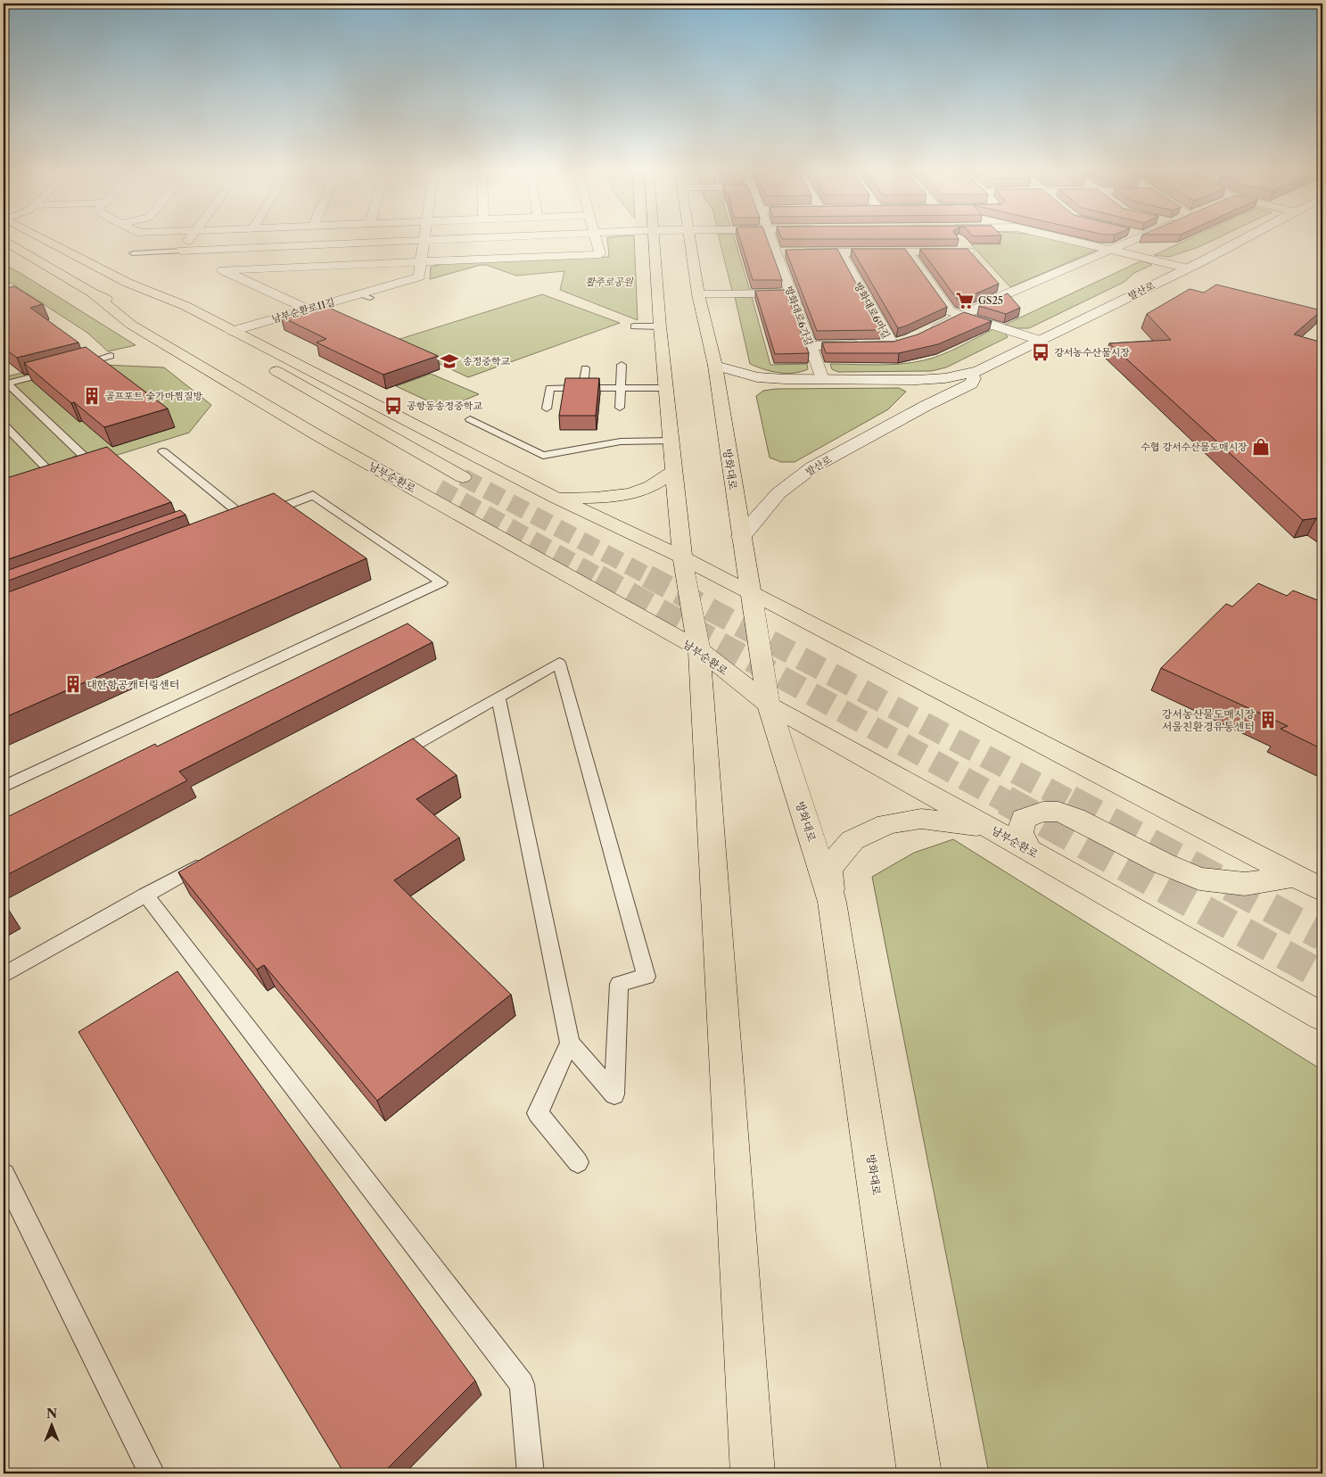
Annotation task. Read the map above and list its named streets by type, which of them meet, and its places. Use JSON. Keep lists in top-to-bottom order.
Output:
{
  "streets": {
    "main road": ["방화대로", "남부순환로"],
    "street": [
      "발산로",
      "남부순환로11길",
      "방화대로6마길",
      "방화대로6가길"
    ]
  },
  "crossings": [
    ["발산로", "방화대로6가길"],
    ["발산로", "방화대로"],
    ["방화대로6마길", "방화대로6가길"],
    ["방화대로", "남부순환로"]
  ],
  "parks": ["활주로공원"],
  "places": {
    "supermarket": ["GS25"],
    "bus stop": ["강서농수산물시장", "공항동송정중학교"],
    "school or university": ["송정중학교"],
    "building": ["골프포트 숯가마찜질방", "대한항공캐터링센터", "강서농산물도매시장 서울친환경유통센터"],
    "shop": ["수협 강서수산물도매시장"]
  },
  "north": "top"
}
